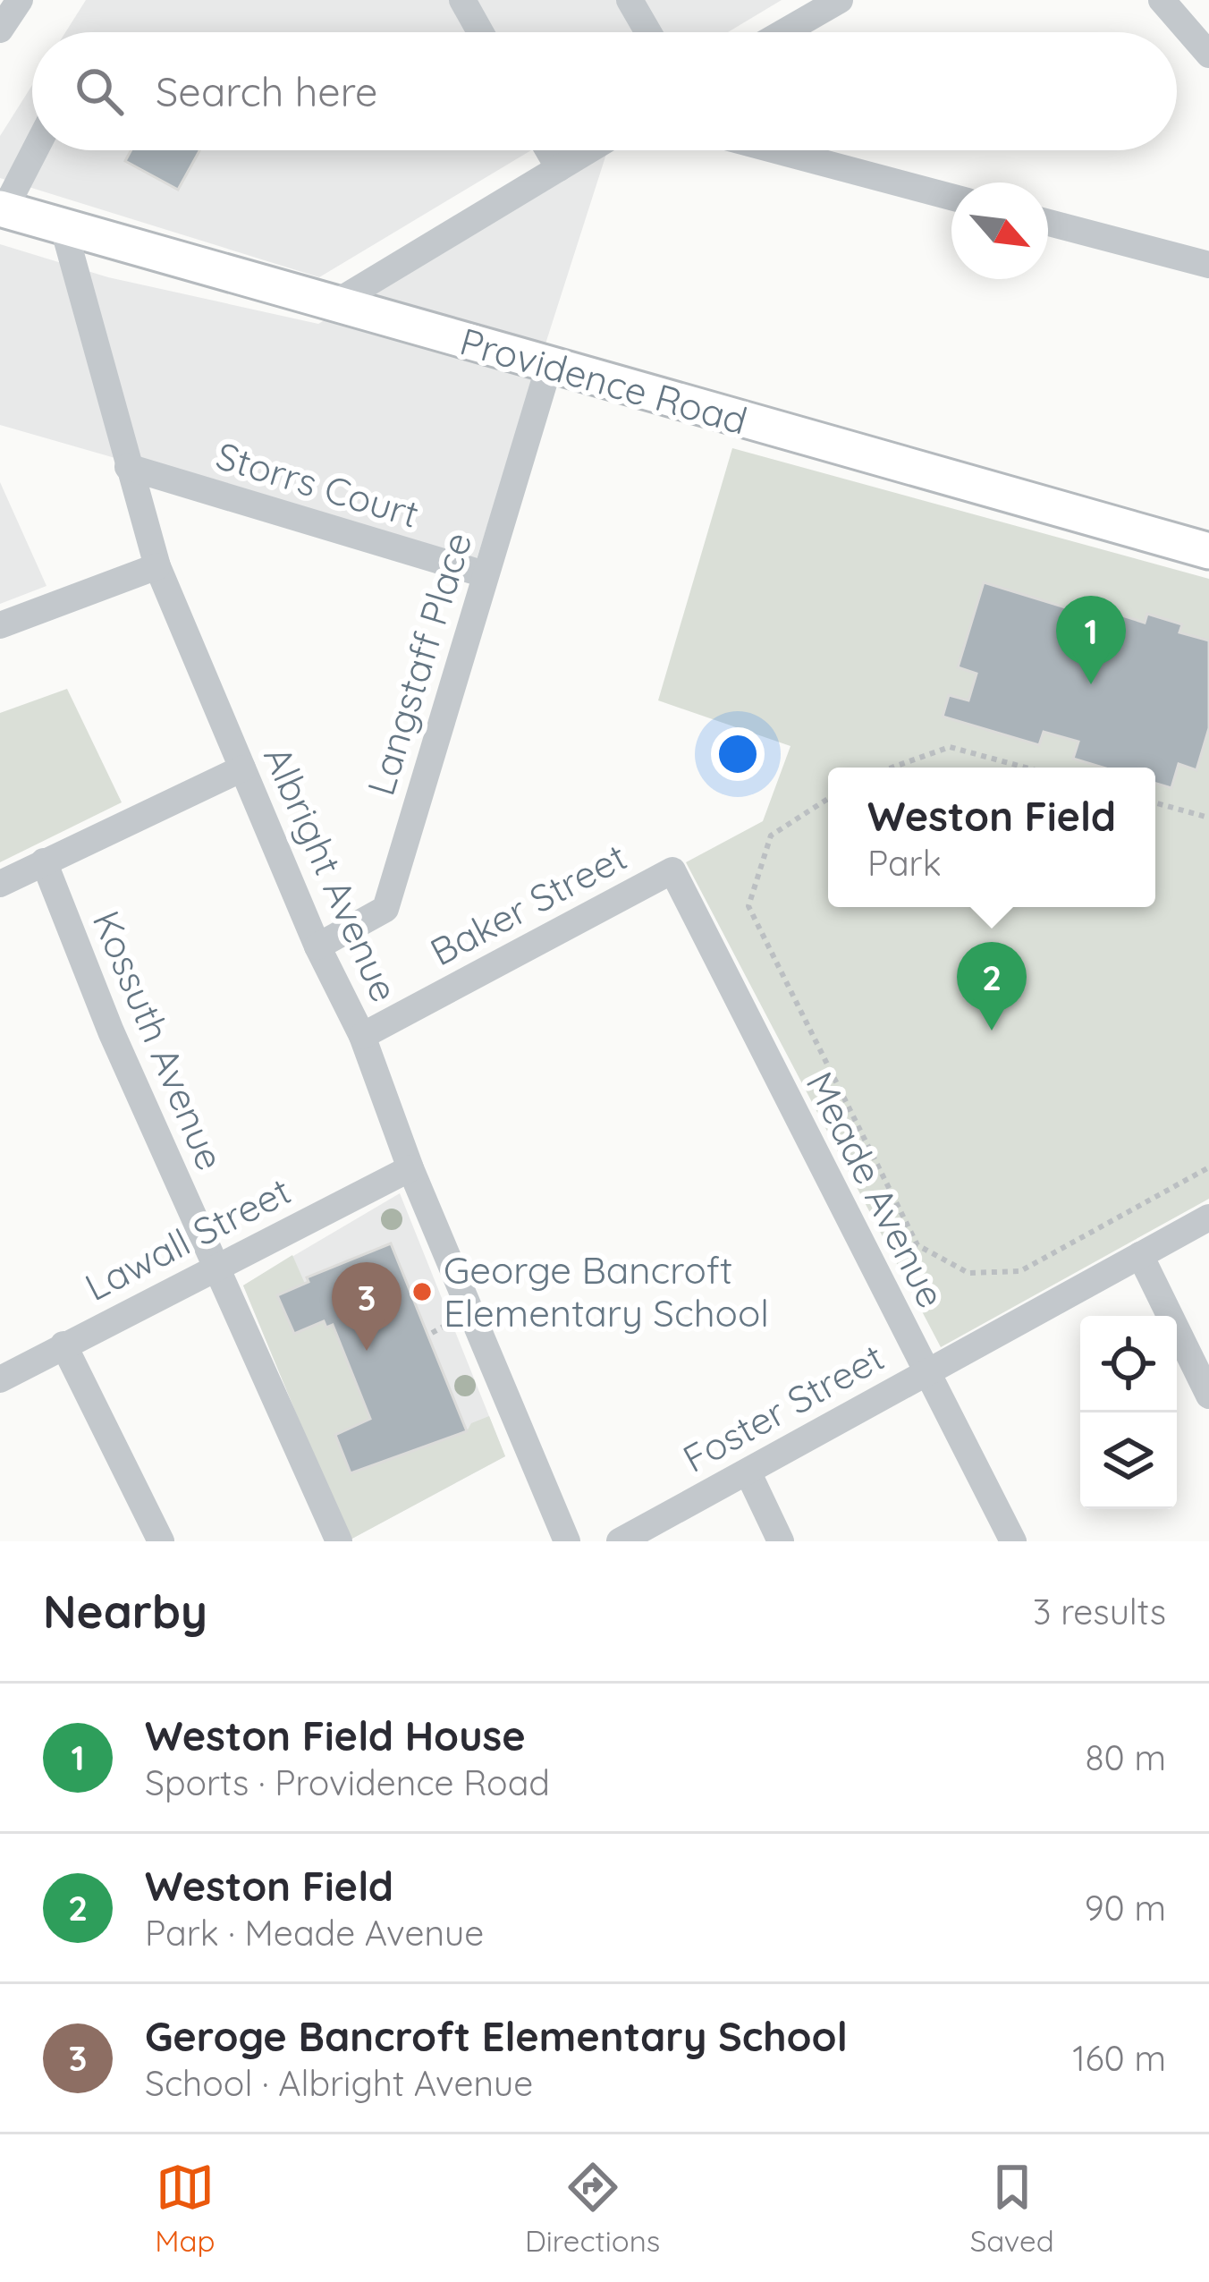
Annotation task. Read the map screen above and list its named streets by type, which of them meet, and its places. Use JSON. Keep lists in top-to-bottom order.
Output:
{
  "streets": {
    "main road": ["Providence Road"],
    "street": [
      "Storrs Court",
      "Langstaff Place",
      "Albright Avenue",
      "Baker Street",
      "Kossuth Avenue",
      "Meade Avenue",
      "Lawall Street",
      "Foster Street"
    ]
  },
  "crossings": [
    ["Providence Road", "Langstaff Place"],
    ["Providence Road", "Albright Avenue"],
    ["Storrs Court", "Langstaff Place"],
    ["Storrs Court", "Albright Avenue"],
    ["Langstaff Place", "Albright Avenue"],
    ["Albright Avenue", "Baker Street"],
    ["Albright Avenue", "Lawall Street"],
    ["Baker Street", "Meade Avenue"],
    ["Kossuth Avenue", "Lawall Street"],
    ["Meade Avenue", "Foster Street"]
  ],
  "places": ["George Bancroft Elementary School"],
  "north": "bottom right",
  "page": {
    "search": "Search here",
    "pins": ["1", "2", "3"],
    "popup": ["Weston Field", "Park"],
    "heading": ["Nearby", "3 results"],
    "list": [
      {
        "mark": "1",
        "name": "Weston Field House",
        "note": "Sports · Providence Road",
        "value": "80 m"
      },
      {
        "mark": "2",
        "name": "Weston Field",
        "note": "Park · Meade Avenue",
        "value": "90 m"
      },
      {
        "mark": "3",
        "name": "Geroge Bancroft Elementary School",
        "note": "School · Albright Avenue",
        "value": "160 m"
      }
    ],
    "nav": ["Map", "Directions", "Saved"]
  }
}
